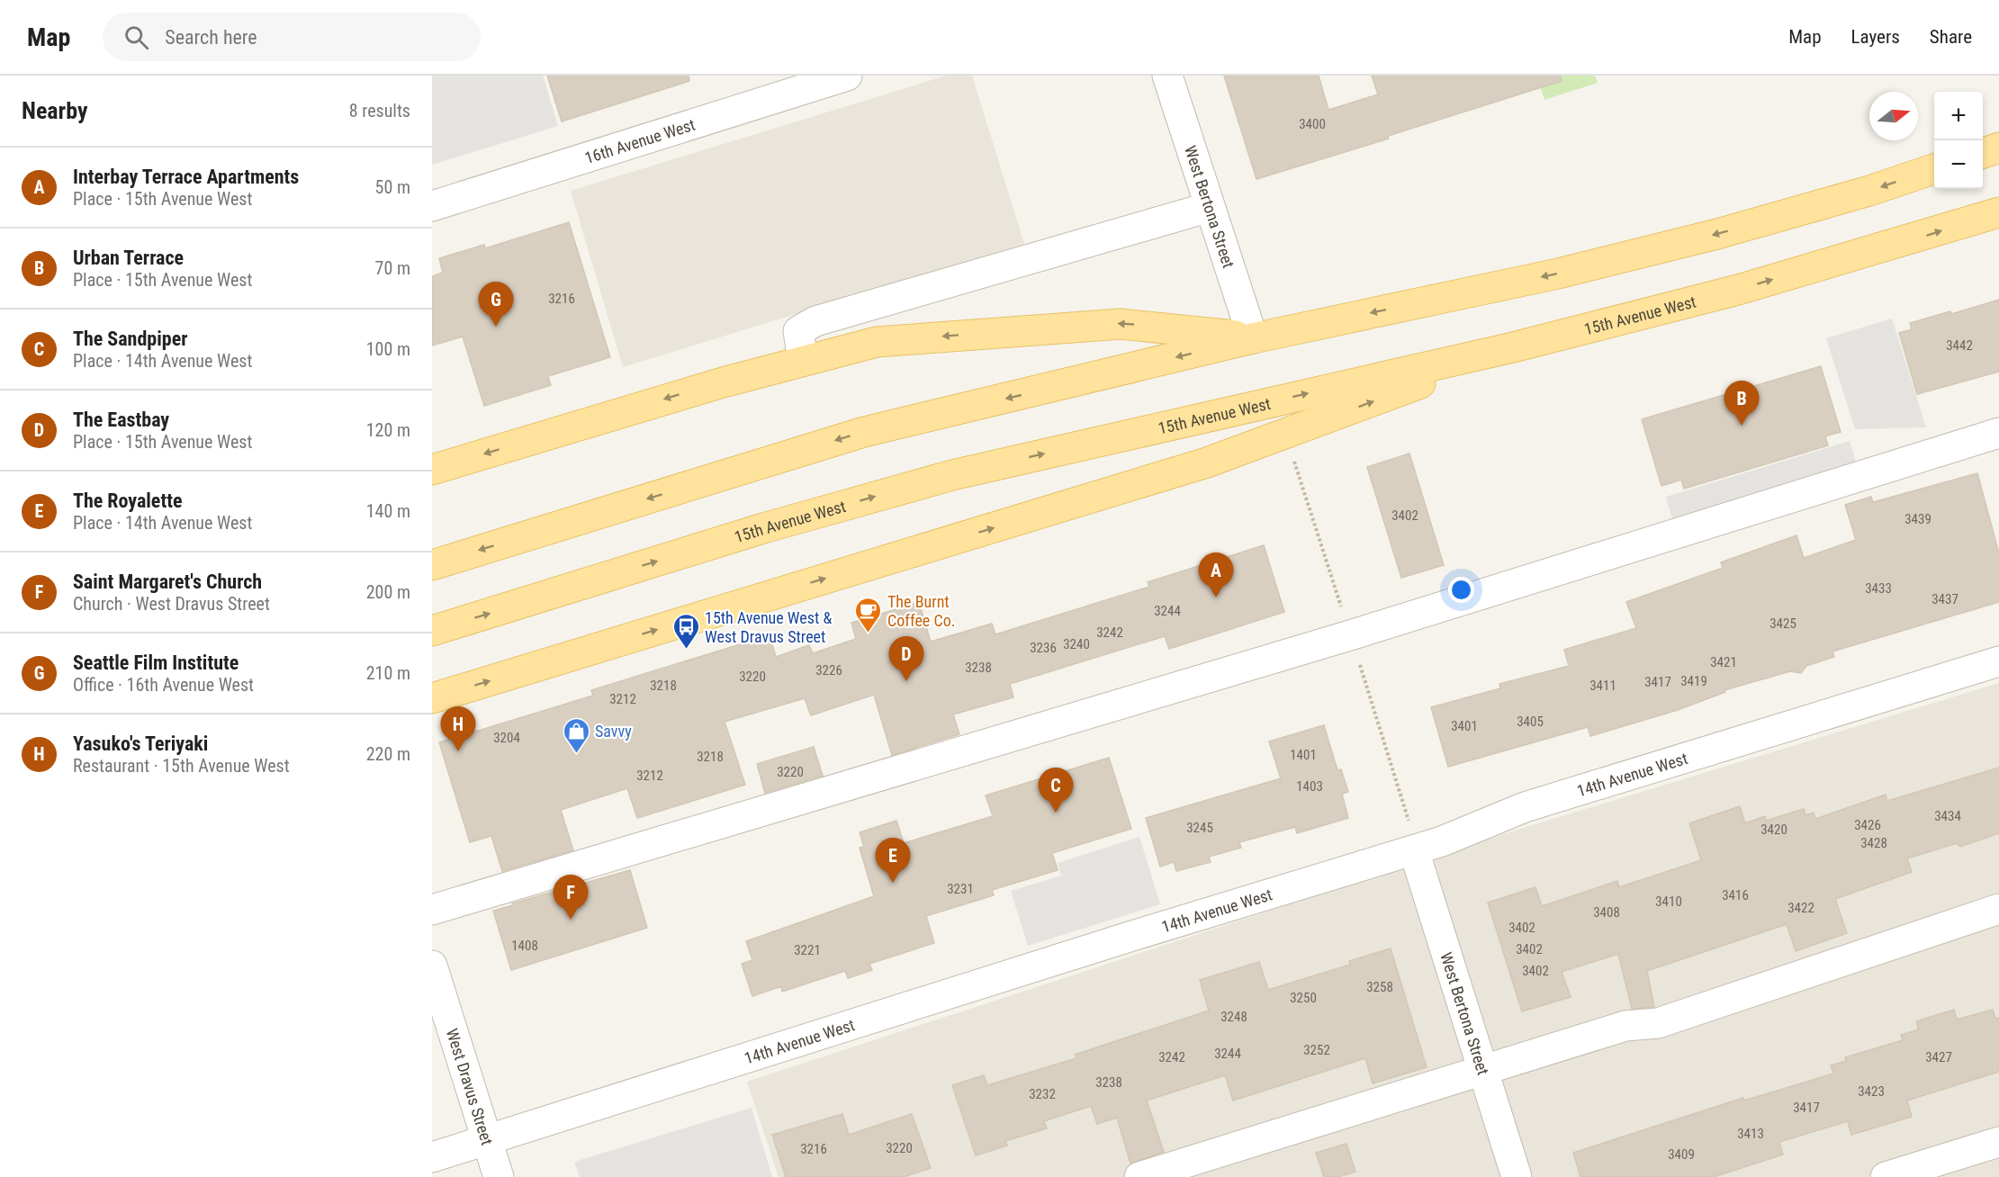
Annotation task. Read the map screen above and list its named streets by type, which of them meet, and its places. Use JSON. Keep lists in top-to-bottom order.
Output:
{
  "streets": {
    "main road": ["15th Avenue West"],
    "street": [
      "16th Avenue West",
      "West Bertona Street",
      "14th Avenue West",
      "West Dravus Street"
    ]
  },
  "crossings": [
    ["West Bertona Street", "14th Avenue West"],
    ["14th Avenue West", "West Dravus Street"]
  ],
  "places": {
    "cafe": ["The Burnt Coffee Co."],
    "bus stop": ["15th Avenue West & West Dravus Street"],
    "shop": ["Savvy"]
  },
  "house_numbers": [
    "3400",
    "3216",
    "3442",
    "3402",
    "3439",
    "3433",
    "3437",
    "3244",
    "3425",
    "3242",
    "3240",
    "3236",
    "3421",
    "3238",
    "3226",
    "3220",
    "3419",
    "3417",
    "3218",
    "3411",
    "3212",
    "3405",
    "3401",
    "3204",
    "1401",
    "3218",
    "3220",
    "3212",
    "1403",
    "3434",
    "3426",
    "3245",
    "3420",
    "3428",
    "3231",
    "3416",
    "3410",
    "3422",
    "3408",
    "3402",
    "1408",
    "3402",
    "3221",
    "3402",
    "3258",
    "3250",
    "3248",
    "3252",
    "3244",
    "3242",
    "3427",
    "3238",
    "3423",
    "3232",
    "3417",
    "3413",
    "3220",
    "3216",
    "3409"
  ],
  "north": "right",
  "page": {
    "header": "Map",
    "search": "Search here",
    "nav": ["Map", "Layers", "Share"],
    "heading": ["Nearby", "8 results"],
    "map_buttons": ["+", "−"],
    "list": [
      {
        "mark": "A",
        "name": "Interbay Terrace Apartments",
        "note": "Place · 15th Avenue West",
        "value": "50 m"
      },
      {
        "mark": "B",
        "name": "Urban Terrace",
        "note": "Place · 15th Avenue West",
        "value": "70 m"
      },
      {
        "mark": "C",
        "name": "The Sandpiper",
        "note": "Place · 14th Avenue West",
        "value": "100 m"
      },
      {
        "mark": "D",
        "name": "The Eastbay",
        "note": "Place · 15th Avenue West",
        "value": "120 m"
      },
      {
        "mark": "E",
        "name": "The Royalette",
        "note": "Place · 14th Avenue West",
        "value": "140 m"
      },
      {
        "mark": "F",
        "name": "Saint Margaret's Church",
        "note": "Church · West Dravus Street",
        "value": "200 m"
      },
      {
        "mark": "G",
        "name": "Seattle Film Institute",
        "note": "Office · 16th Avenue West",
        "value": "210 m"
      },
      {
        "mark": "H",
        "name": "Yasuko's Teriyaki",
        "note": "Restaurant · 15th Avenue West",
        "value": "220 m"
      }
    ],
    "pins": [
      "G",
      "B",
      "A",
      "D",
      "H",
      "C",
      "E",
      "F"
    ]
  }
}
